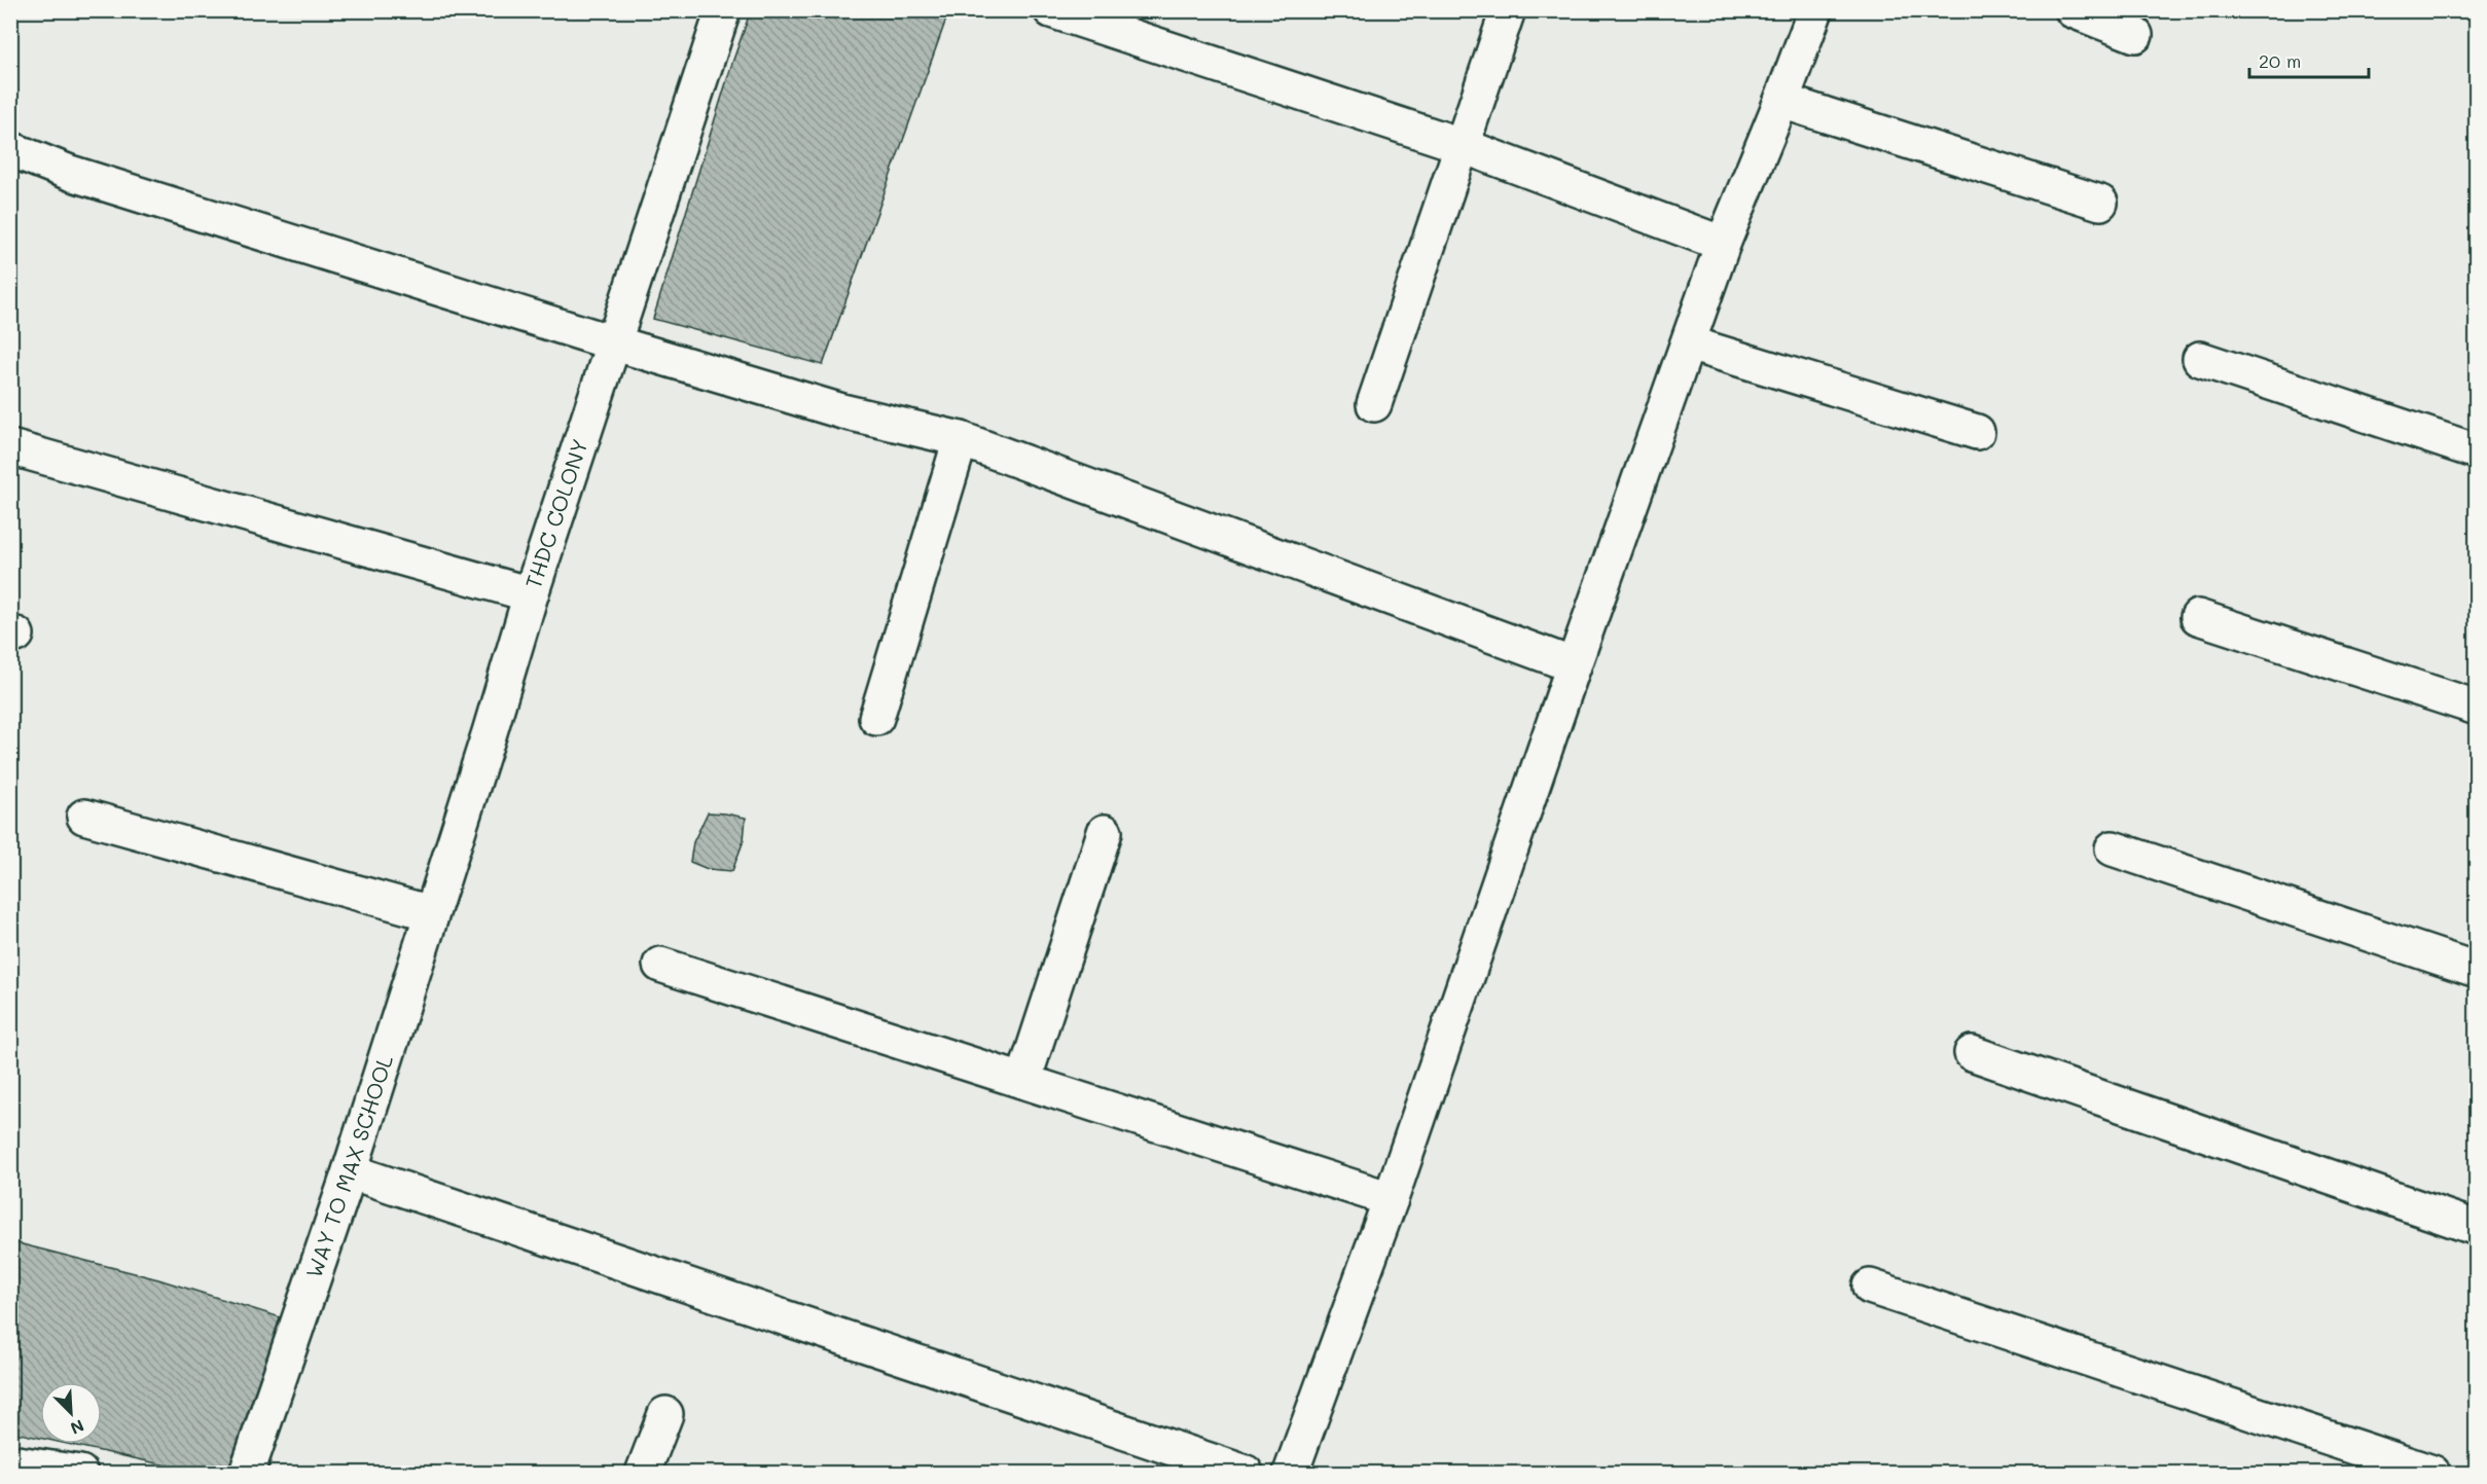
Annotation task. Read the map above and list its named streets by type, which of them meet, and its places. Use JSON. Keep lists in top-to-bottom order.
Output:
{
  "streets": {
    "street": ["THDC COLONY", "WAY TO MAX SCHOOL"]
  },
  "crossings": [
    ["THDC COLONY", "WAY TO MAX SCHOOL"]
  ],
  "scale_bar": "20 m",
  "north": "bottom right"
}
